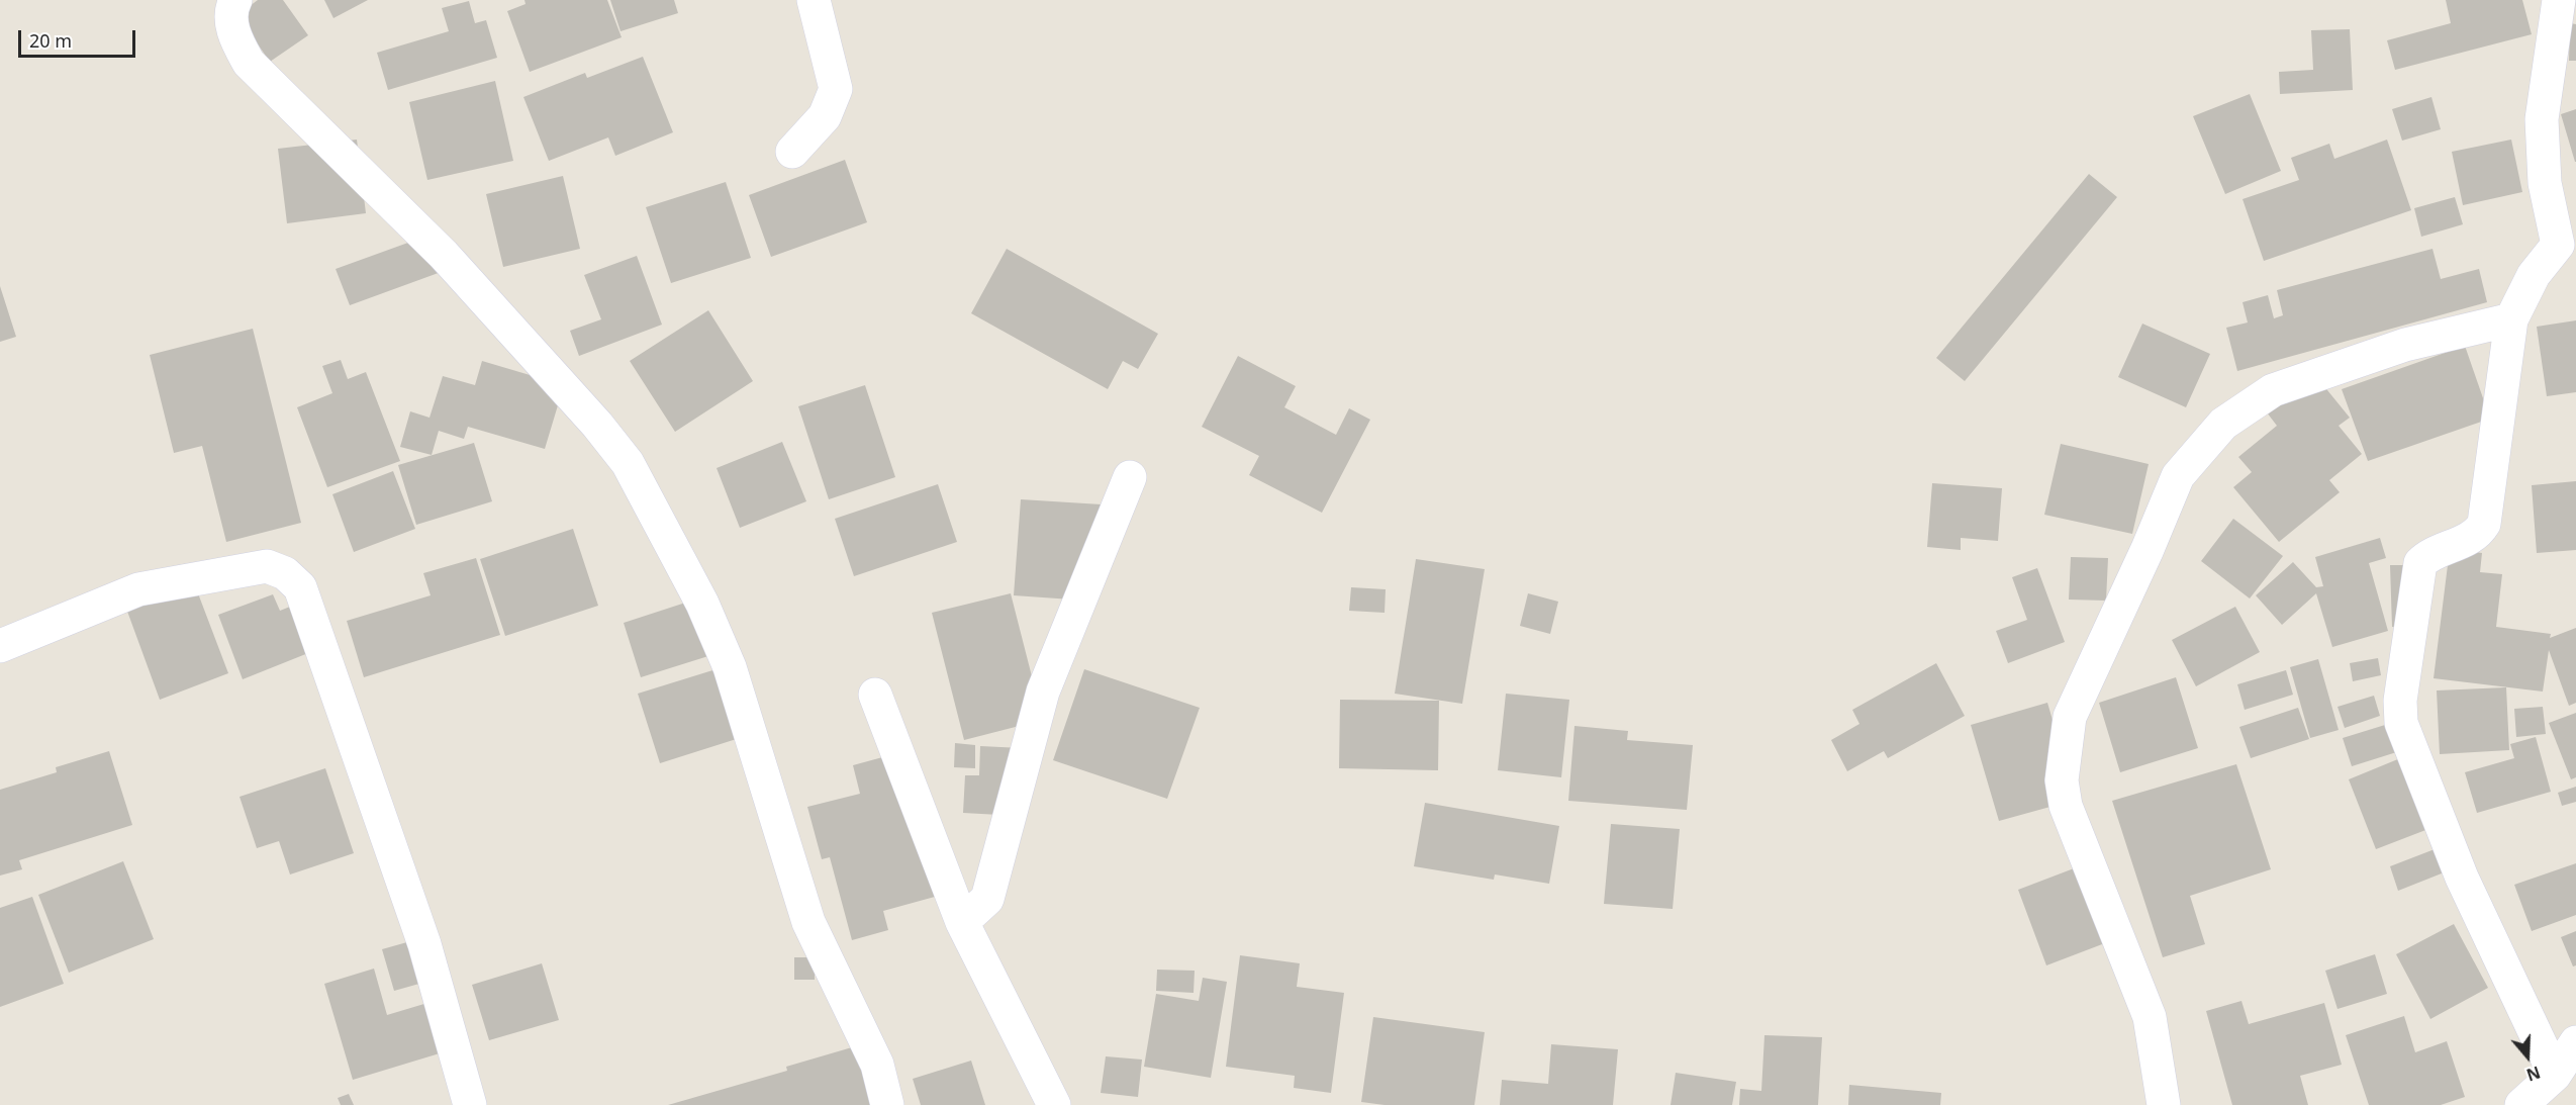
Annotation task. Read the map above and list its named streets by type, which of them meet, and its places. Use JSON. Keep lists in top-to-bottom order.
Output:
{
  "scale_bar": "20 m",
  "north": "bottom"
}
